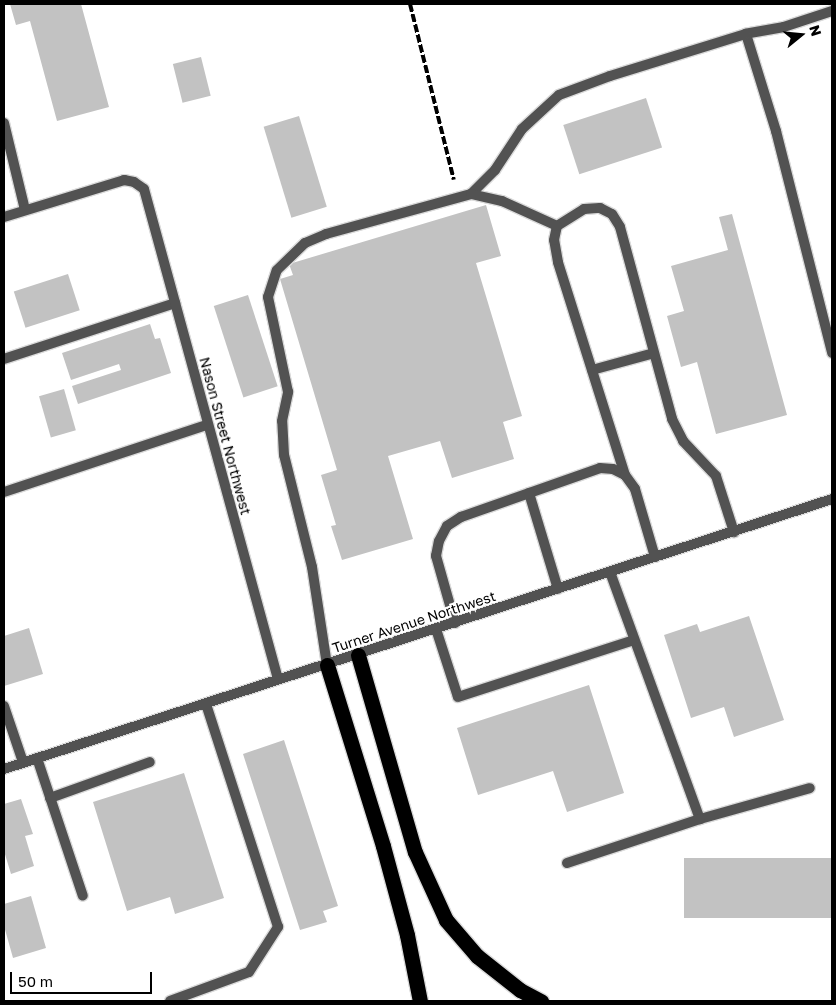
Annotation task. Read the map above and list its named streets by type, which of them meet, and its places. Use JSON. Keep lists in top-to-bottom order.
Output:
{
  "streets": {
    "street": ["Nason Street Northwest", "Turner Avenue Northwest"]
  },
  "crossings": [
    ["Nason Street Northwest", "Turner Avenue Northwest"]
  ],
  "scale_bar": "50 m",
  "north": "right"
}
